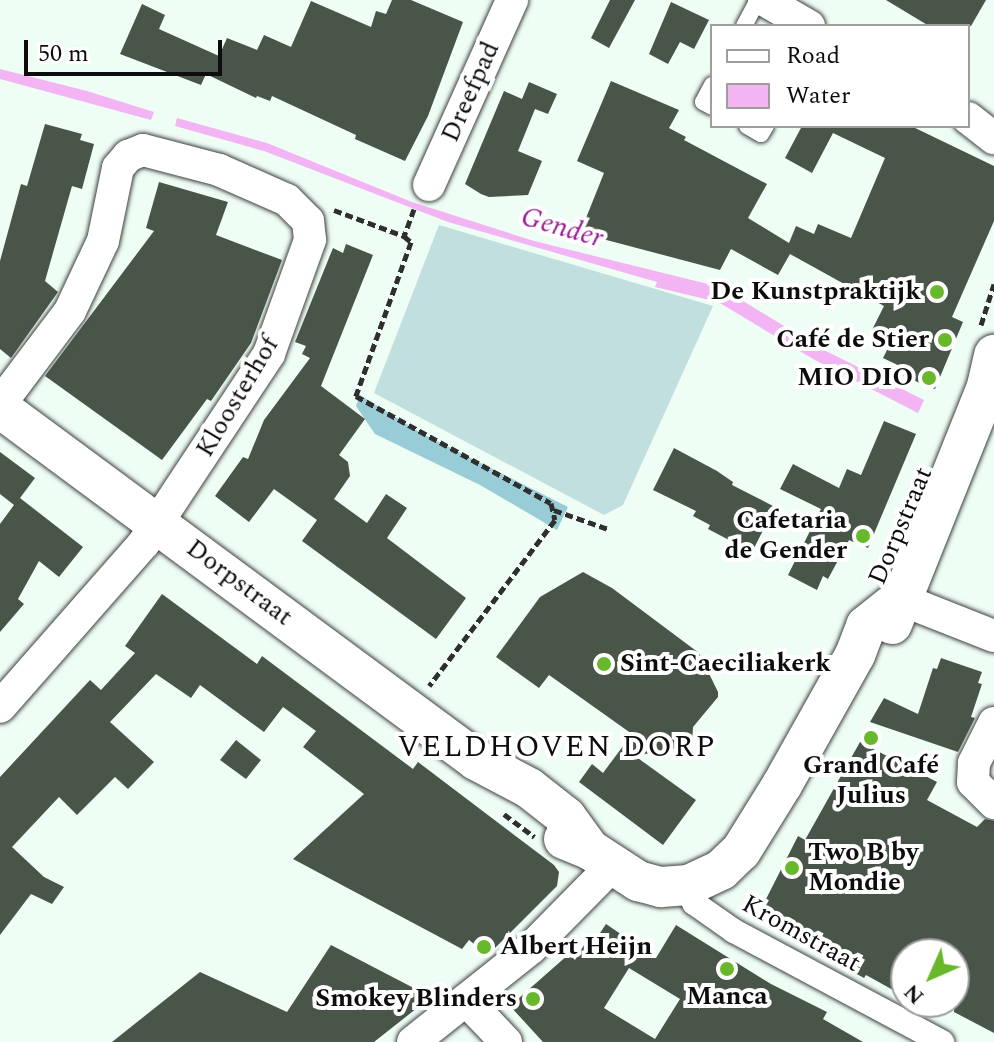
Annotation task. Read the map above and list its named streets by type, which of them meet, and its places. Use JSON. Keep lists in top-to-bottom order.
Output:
{
  "streets": {
    "street": [
      "Dreefpad",
      "Kloosterhof",
      "Dorpstraat",
      "Kromstraat"
    ]
  },
  "crossings": [
    ["Kloosterhof", "Dorpstraat"],
    ["Dorpstraat", "Kromstraat"]
  ],
  "districts": ["VELDHOVEN DORP"],
  "water": ["Gender"],
  "places": [
    "De Kunstpraktijk",
    "Café de Stier",
    "MIO DIO",
    "Cafetaria de Gender",
    "Sint-Caeciliakerk",
    "Grand Café Julius",
    "Two B by Mondie",
    "Albert Heijn",
    "Manca",
    "Smokey Blinders"
  ],
  "legend": ["Road", "Water"],
  "scale_bar": "50 m",
  "north": "bottom left"
}
